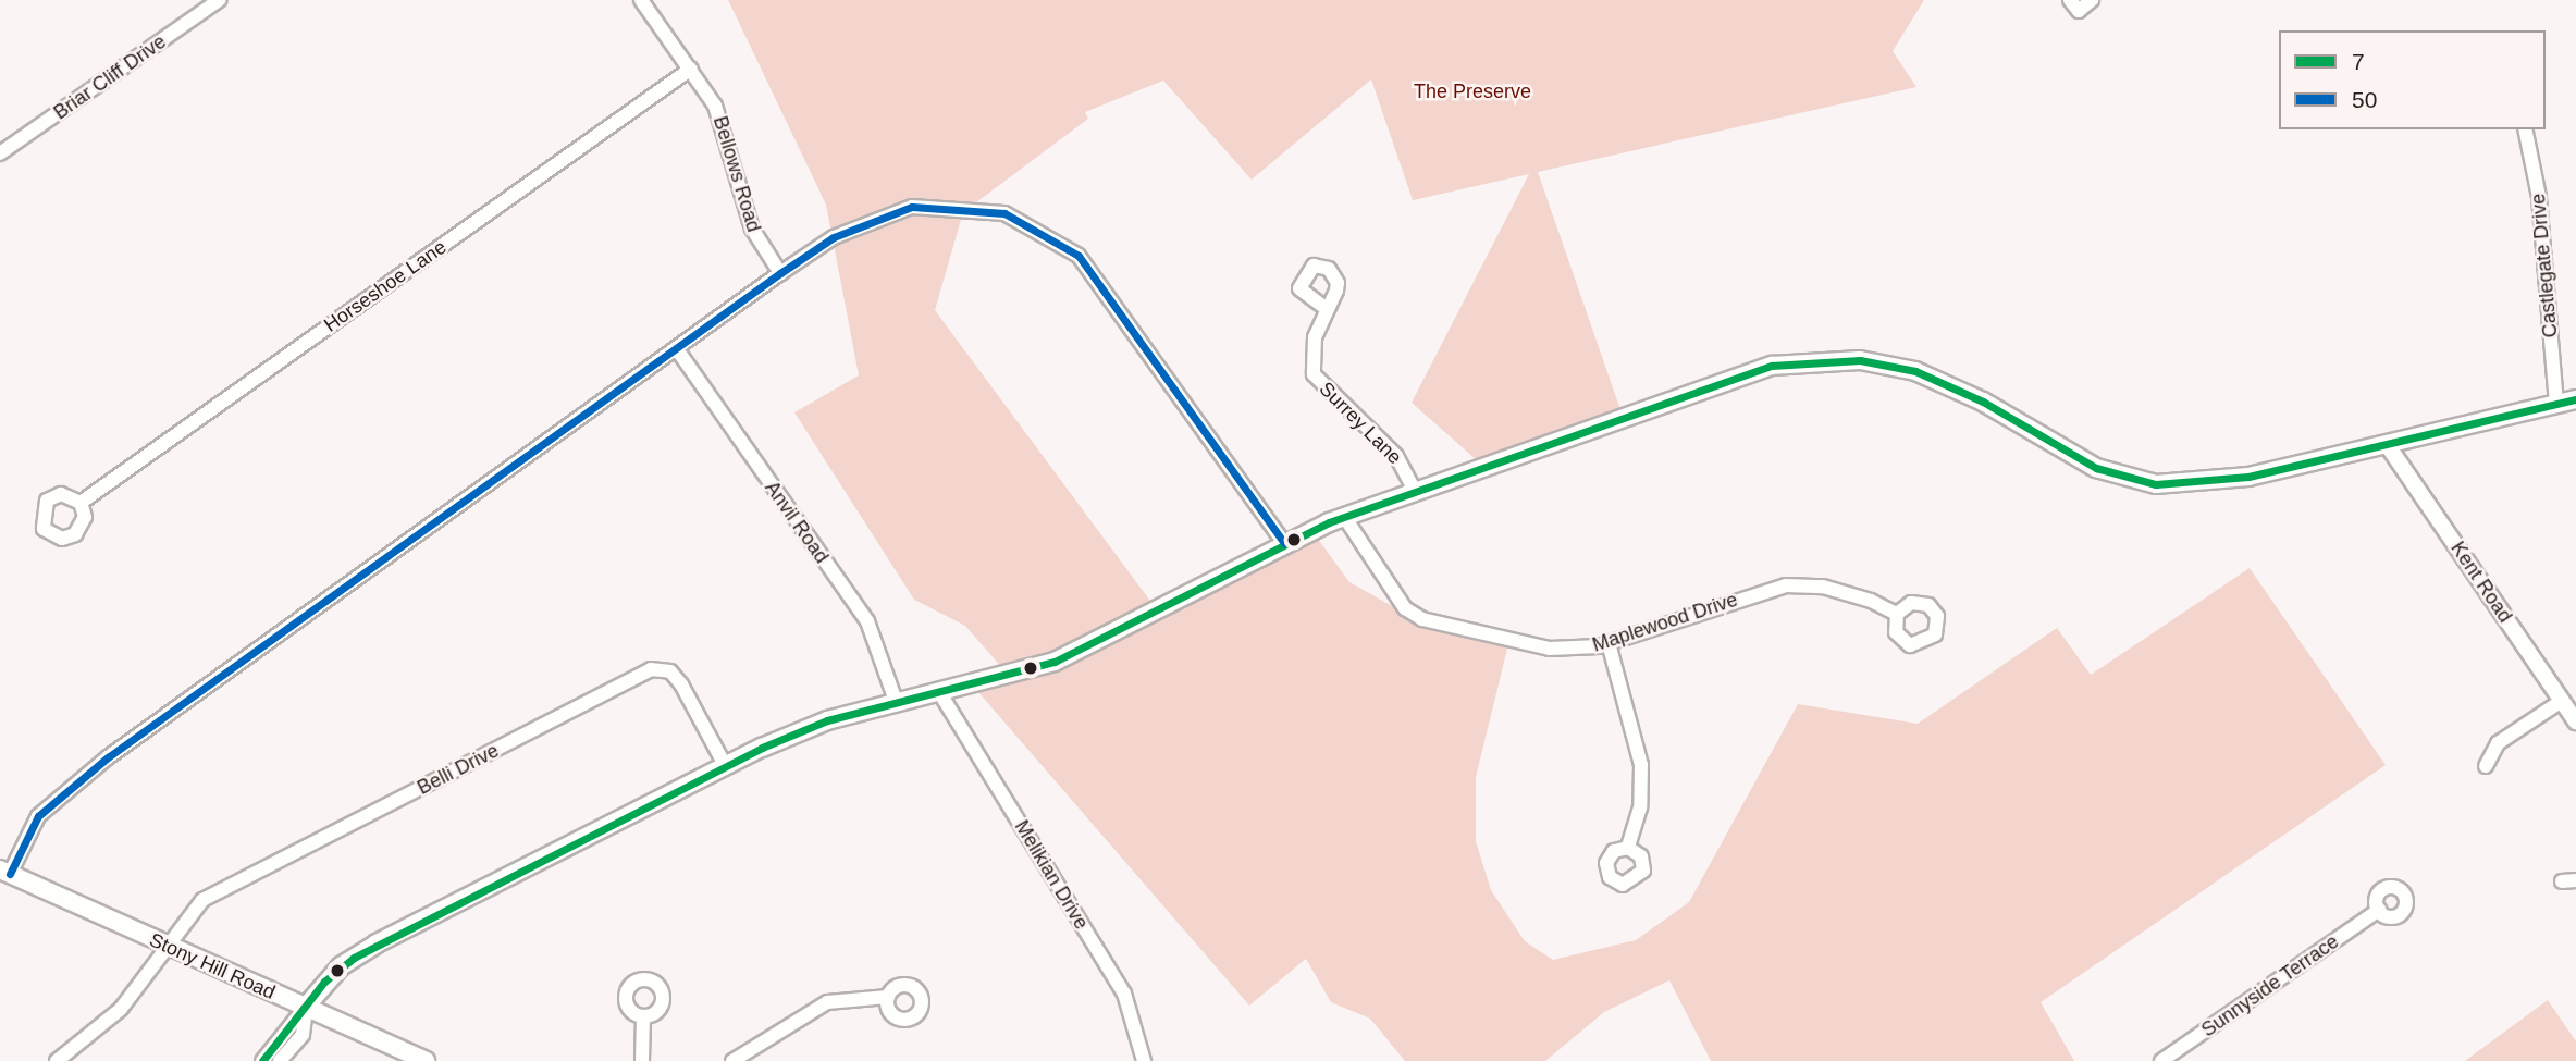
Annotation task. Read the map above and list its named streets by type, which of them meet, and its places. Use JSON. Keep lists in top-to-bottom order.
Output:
{
  "streets": {
    "main road": ["Stony Hill Road"],
    "street": [
      "Briar Cliff Drive",
      "Bellows Road",
      "Castlegate Drive",
      "Horseshoe Lane",
      "Surrey Lane",
      "Anvil Road",
      "Kent Road",
      "Maplewood Drive",
      "Belli Drive",
      "Melikian Drive",
      "Sunnyside Terrace"
    ]
  },
  "crossings": [
    ["Bellows Road", "Horseshoe Lane"],
    ["Belli Drive", "Stony Hill Road"]
  ],
  "parks": ["The Preserve"],
  "lines": ["transit line 50", "transit line 7"],
  "legend": ["7", "50"]
}
